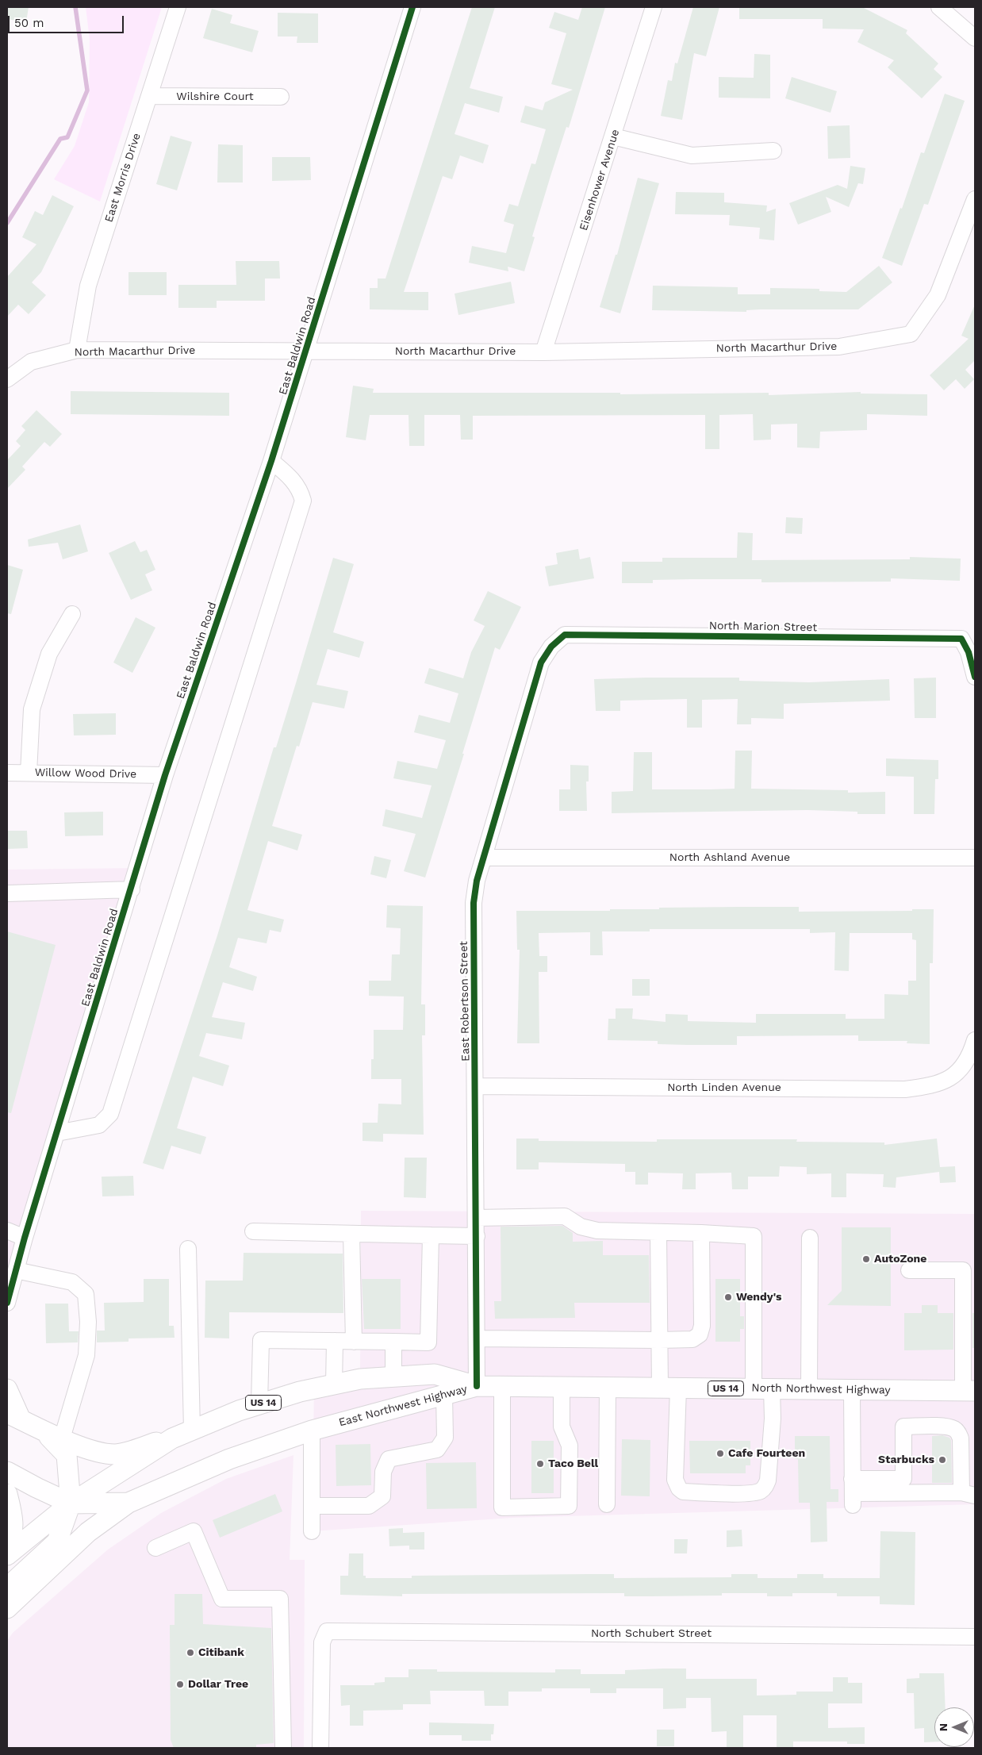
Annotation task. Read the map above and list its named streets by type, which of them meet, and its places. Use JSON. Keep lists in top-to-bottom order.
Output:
{
  "streets": {
    "main road": ["US 14", "North Northwest Highway", "East Northwest Highway"],
    "street": [
      "Wilshire Court",
      "East Morris Drive",
      "Eisenhower Avenue",
      "East Baldwin Road",
      "North Macarthur Drive",
      "North Marion Street",
      "Willow Wood Drive",
      "North Ashland Avenue",
      "East Robertson Street",
      "North Linden Avenue",
      "North Schubert Street"
    ]
  },
  "crossings": [
    ["Wilshire Court", "East Morris Drive"],
    ["East Morris Drive", "North Macarthur Drive"],
    ["Eisenhower Avenue", "North Macarthur Drive"],
    ["East Baldwin Road", "North Macarthur Drive"],
    ["East Baldwin Road", "Willow Wood Drive"],
    ["North Marion Street", "East Robertson Street"],
    ["North Ashland Avenue", "East Robertson Street"],
    ["East Robertson Street", "North Linden Avenue"],
    ["East Robertson Street", "North Northwest Highway"],
    ["East Robertson Street", "East Northwest Highway"],
    ["North Northwest Highway", "East Northwest Highway"]
  ],
  "places": [
    "AutoZone",
    "Wendy's",
    "Cafe Fourteen",
    "Starbucks",
    "Taco Bell",
    "Citibank",
    "Dollar Tree"
  ],
  "scale_bar": "50 m",
  "north": "left"
}
